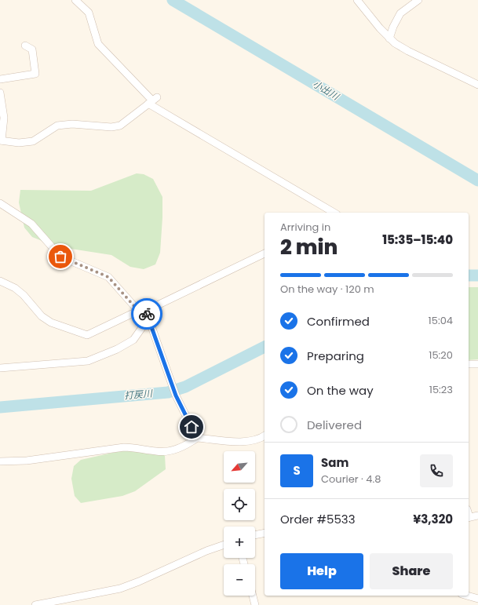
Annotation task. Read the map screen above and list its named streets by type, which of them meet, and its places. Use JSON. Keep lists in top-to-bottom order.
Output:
{
  "water": ["小出川", "打戻川"],
  "north": "bottom left",
  "page": {
    "heading": ["2 min", "Arriving in", "15:35–15:40"],
    "panel": [
      "Sam",
      "Courier · 4.8",
      "Order #5533",
      "¥3,320"
    ],
    "bar": "On the way · 120 m",
    "list": [
      ["Confirmed", "15:04"],
      ["Preparing", "15:20"],
      ["On the way", "15:23"],
      "Delivered"
    ],
    "map_buttons": ["+", "−"],
    "round": "S",
    "buttons": ["Help", "Share"]
  }
}
